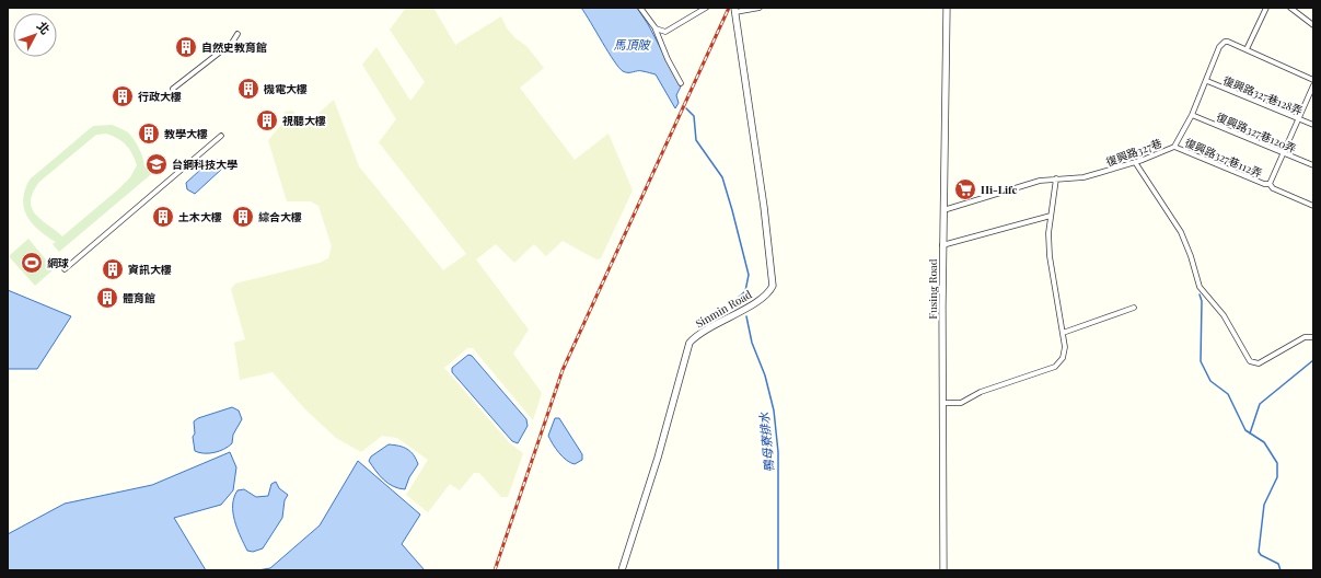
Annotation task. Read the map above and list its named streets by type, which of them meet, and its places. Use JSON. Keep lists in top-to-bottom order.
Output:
{
  "streets": {
    "street": [
      "復興路327巷128弄",
      "復興路327巷120弄",
      "復興路327巷",
      "復興路327巷112弄",
      "Fusing Road",
      "Sinmin Road"
    ]
  },
  "crossings": [
    ["復興路327巷128弄", "復興路327巷"],
    ["復興路327巷120弄", "復興路327巷"],
    ["復興路327巷", "復興路327巷112弄"],
    ["復興路327巷", "Fusing Road"]
  ],
  "water": ["馬頂陂", "鴨母寮排水"],
  "places": {
    "building": [
      "自然史教育館",
      "機電大樓",
      "行政大樓",
      "視聽大樓",
      "教學大樓",
      "土木大樓",
      "綜合大樓",
      "資訊大樓",
      "體育館"
    ],
    "school or university": ["台鋼科技大學"],
    "supermarket": ["Hi-Life"],
    "sports": ["網球"]
  },
  "north": "top right"
}
